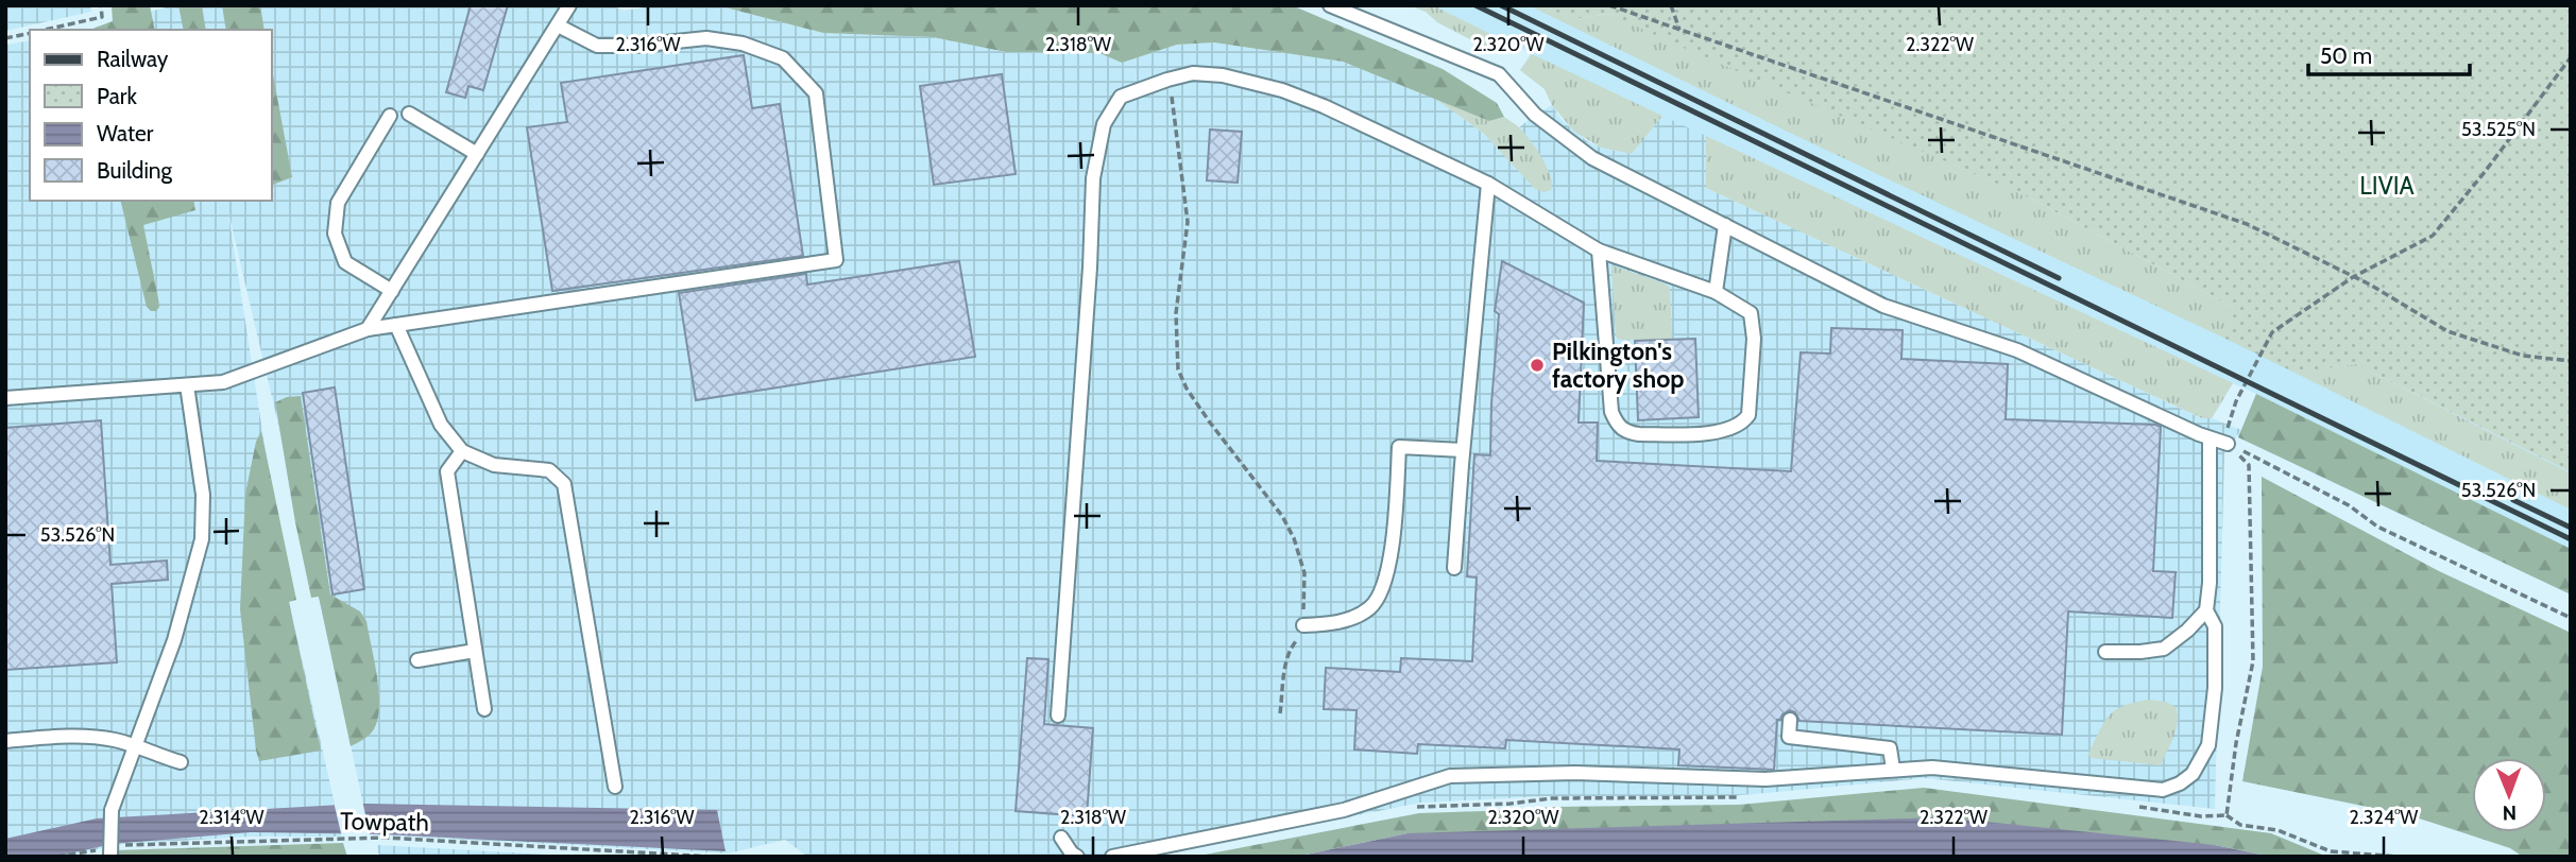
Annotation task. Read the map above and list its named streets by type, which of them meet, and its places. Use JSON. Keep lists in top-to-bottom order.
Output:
{
  "streets": {
    "path": ["Towpath"]
  },
  "parks": ["LIVIA"],
  "places": ["Pilkington's factory shop"],
  "legend": [
    "Railway",
    "Park",
    "Water",
    "Building"
  ],
  "scale_bar": "50 m",
  "north": "bottom",
  "coordinates": [
    "2.316°W",
    "2.318°W",
    "2.320°W",
    "2.322°W",
    "53.525°N",
    "53.526°N",
    "2.314°W",
    "2.324°W"
  ]
}
